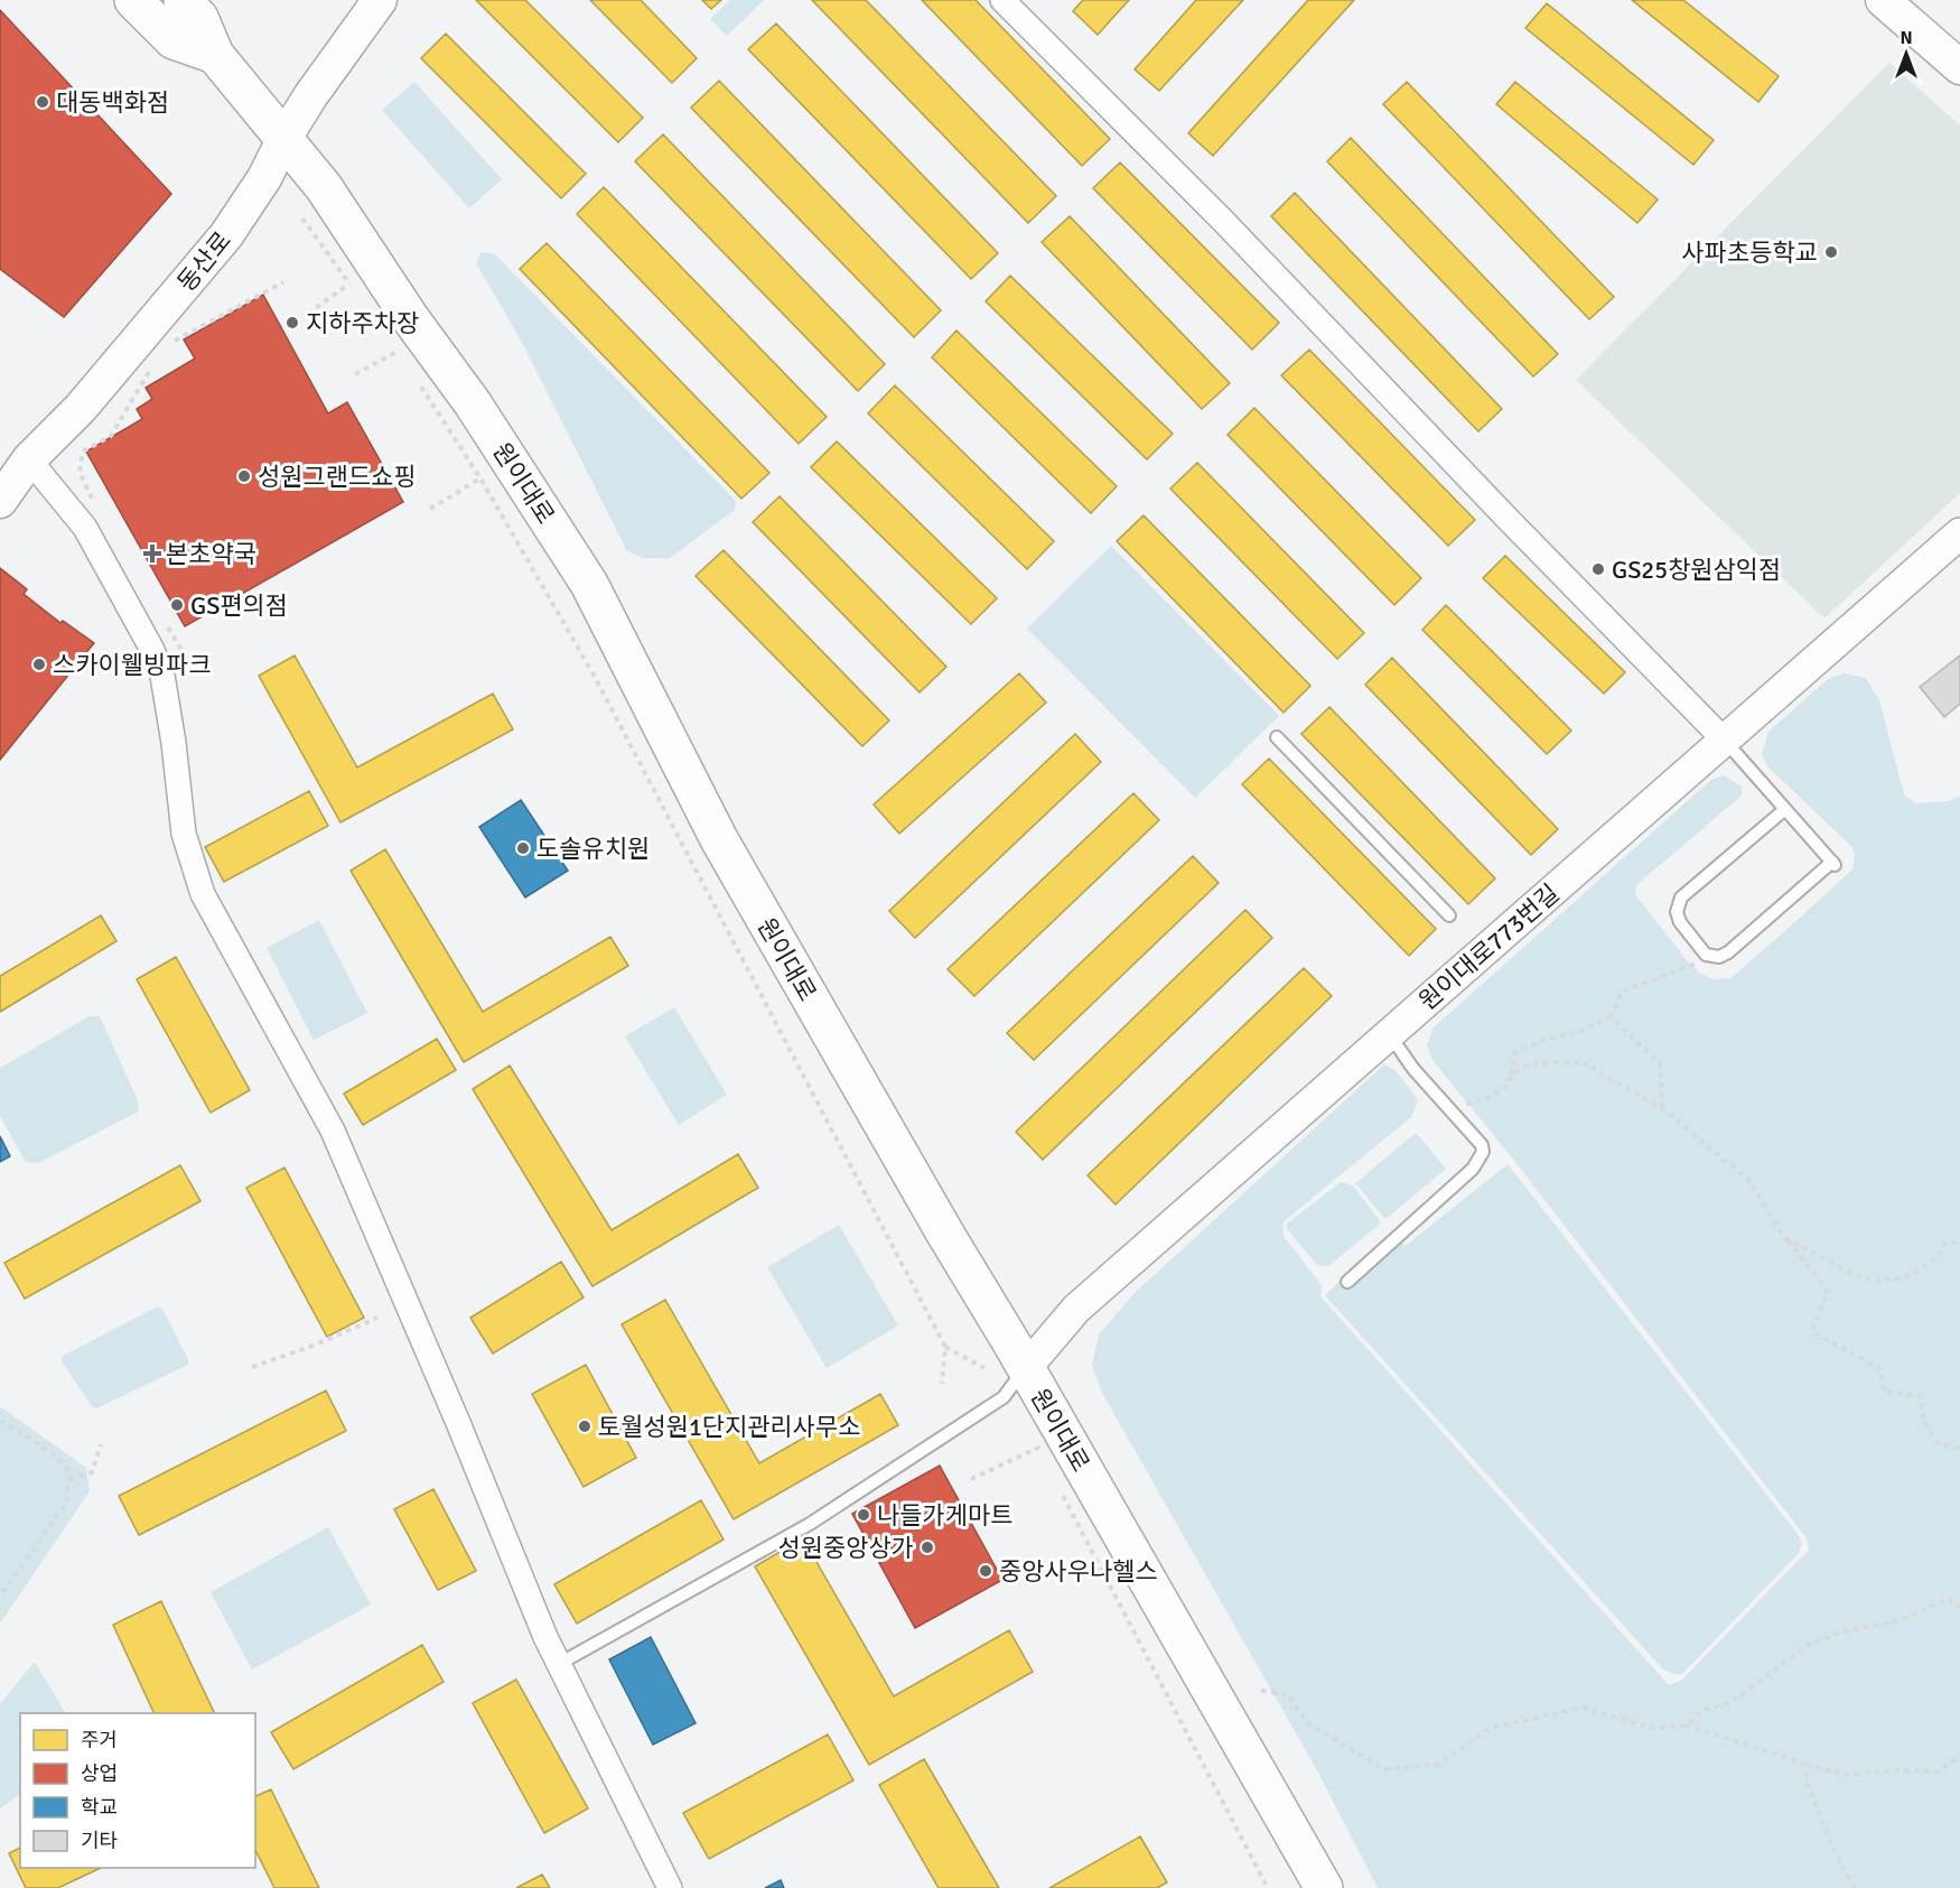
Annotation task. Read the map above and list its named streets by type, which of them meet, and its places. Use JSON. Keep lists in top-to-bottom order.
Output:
{
  "streets": {
    "main road": ["동산로", "원이대로"],
    "street": ["원이대로773번길"]
  },
  "crossings": [
    ["동산로", "원이대로"],
    ["원이대로", "원이대로773번길"]
  ],
  "places": {
    "other": [
      "대동백화점",
      "사파초등학교",
      "지하주차장",
      "성원그랜드쇼핑",
      "GS25창원삼익점",
      "GS편의점",
      "스카이웰빙파크",
      "도솔유치원",
      "토월성원1단지관리사무소",
      "나들가게마트",
      "성원중앙상가",
      "중앙사우나헬스"
    ],
    "health": ["본초약국"]
  },
  "legend": [
    "주거",
    "상업",
    "학교",
    "기타"
  ],
  "north": "top"
}
